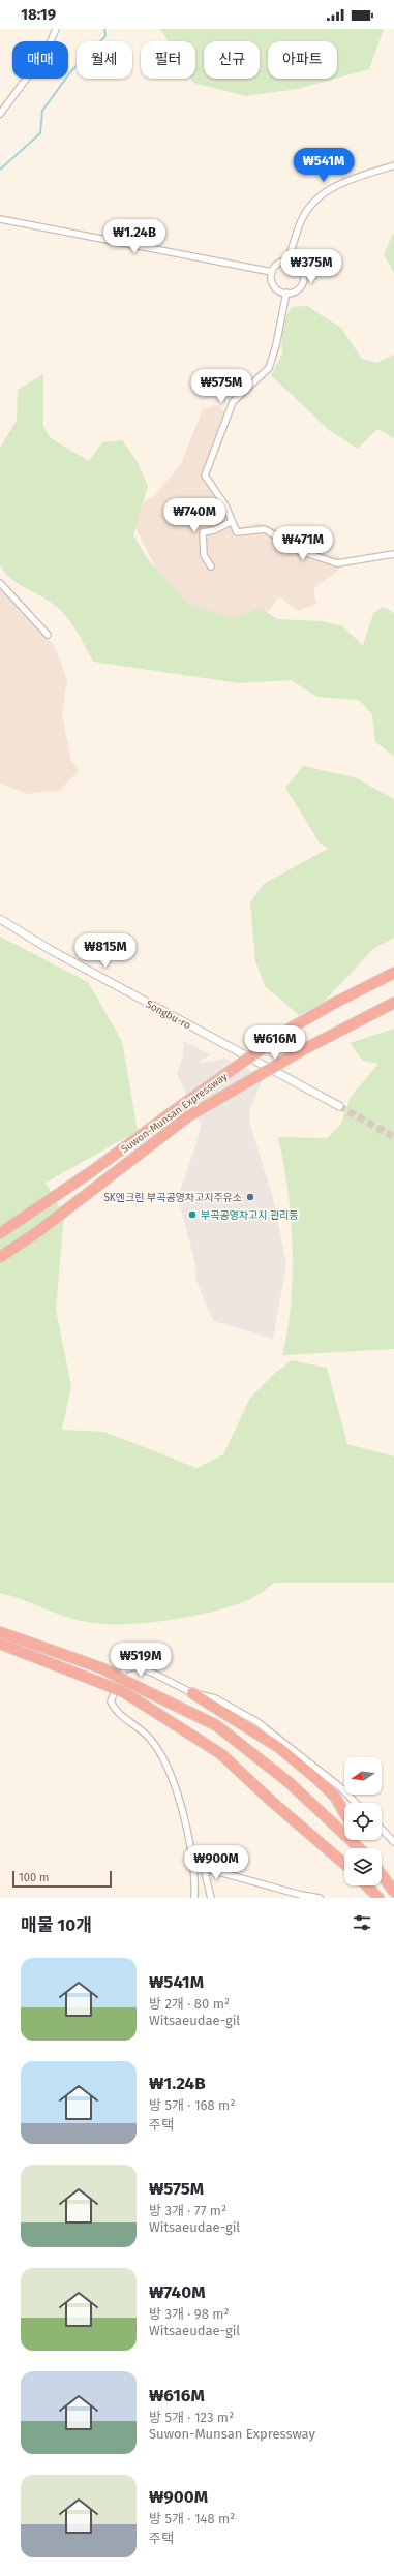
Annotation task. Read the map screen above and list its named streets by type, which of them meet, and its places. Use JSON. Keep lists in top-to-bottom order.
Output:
{
  "streets": {
    "highway": ["Suwon-Munsan Expressway"],
    "street": ["Songbu-ro"]
  },
  "places": ["SK엔크린 부곡공영차고지주유소", "부곡공영차고지 관리동"],
  "scale_bar": "100 m",
  "north": "left",
  "page": {
    "status": "18:19",
    "chip": [
      "매매",
      "월세",
      "필터",
      "신규",
      "아파트"
    ],
    "price": [
      "₩541M",
      "₩1.24B",
      "₩375M",
      "₩575M",
      "₩740M",
      "₩471M",
      "₩815M",
      "₩616M",
      "₩519M",
      "₩900M"
    ],
    "scale": "100 m",
    "heading": "매물 10개",
    "list": [
      {
        "name": "₩541M",
        "note": "방 2개 · 80 m² · Witsaeudae-gil"
      },
      {
        "name": "₩1.24B",
        "note": "방 5개 · 168 m² · 주택"
      },
      {
        "name": "₩575M",
        "note": "방 3개 · 77 m² · Witsaeudae-gil"
      },
      {
        "name": "₩740M",
        "note": "방 3개 · 98 m² · Witsaeudae-gil"
      },
      {
        "name": "₩616M",
        "note": "방 5개 · 123 m² · Suwon-Munsan Expressway"
      },
      {
        "name": "₩900M",
        "note": "방 5개 · 148 m² · 주택"
      }
    ]
  }
}
